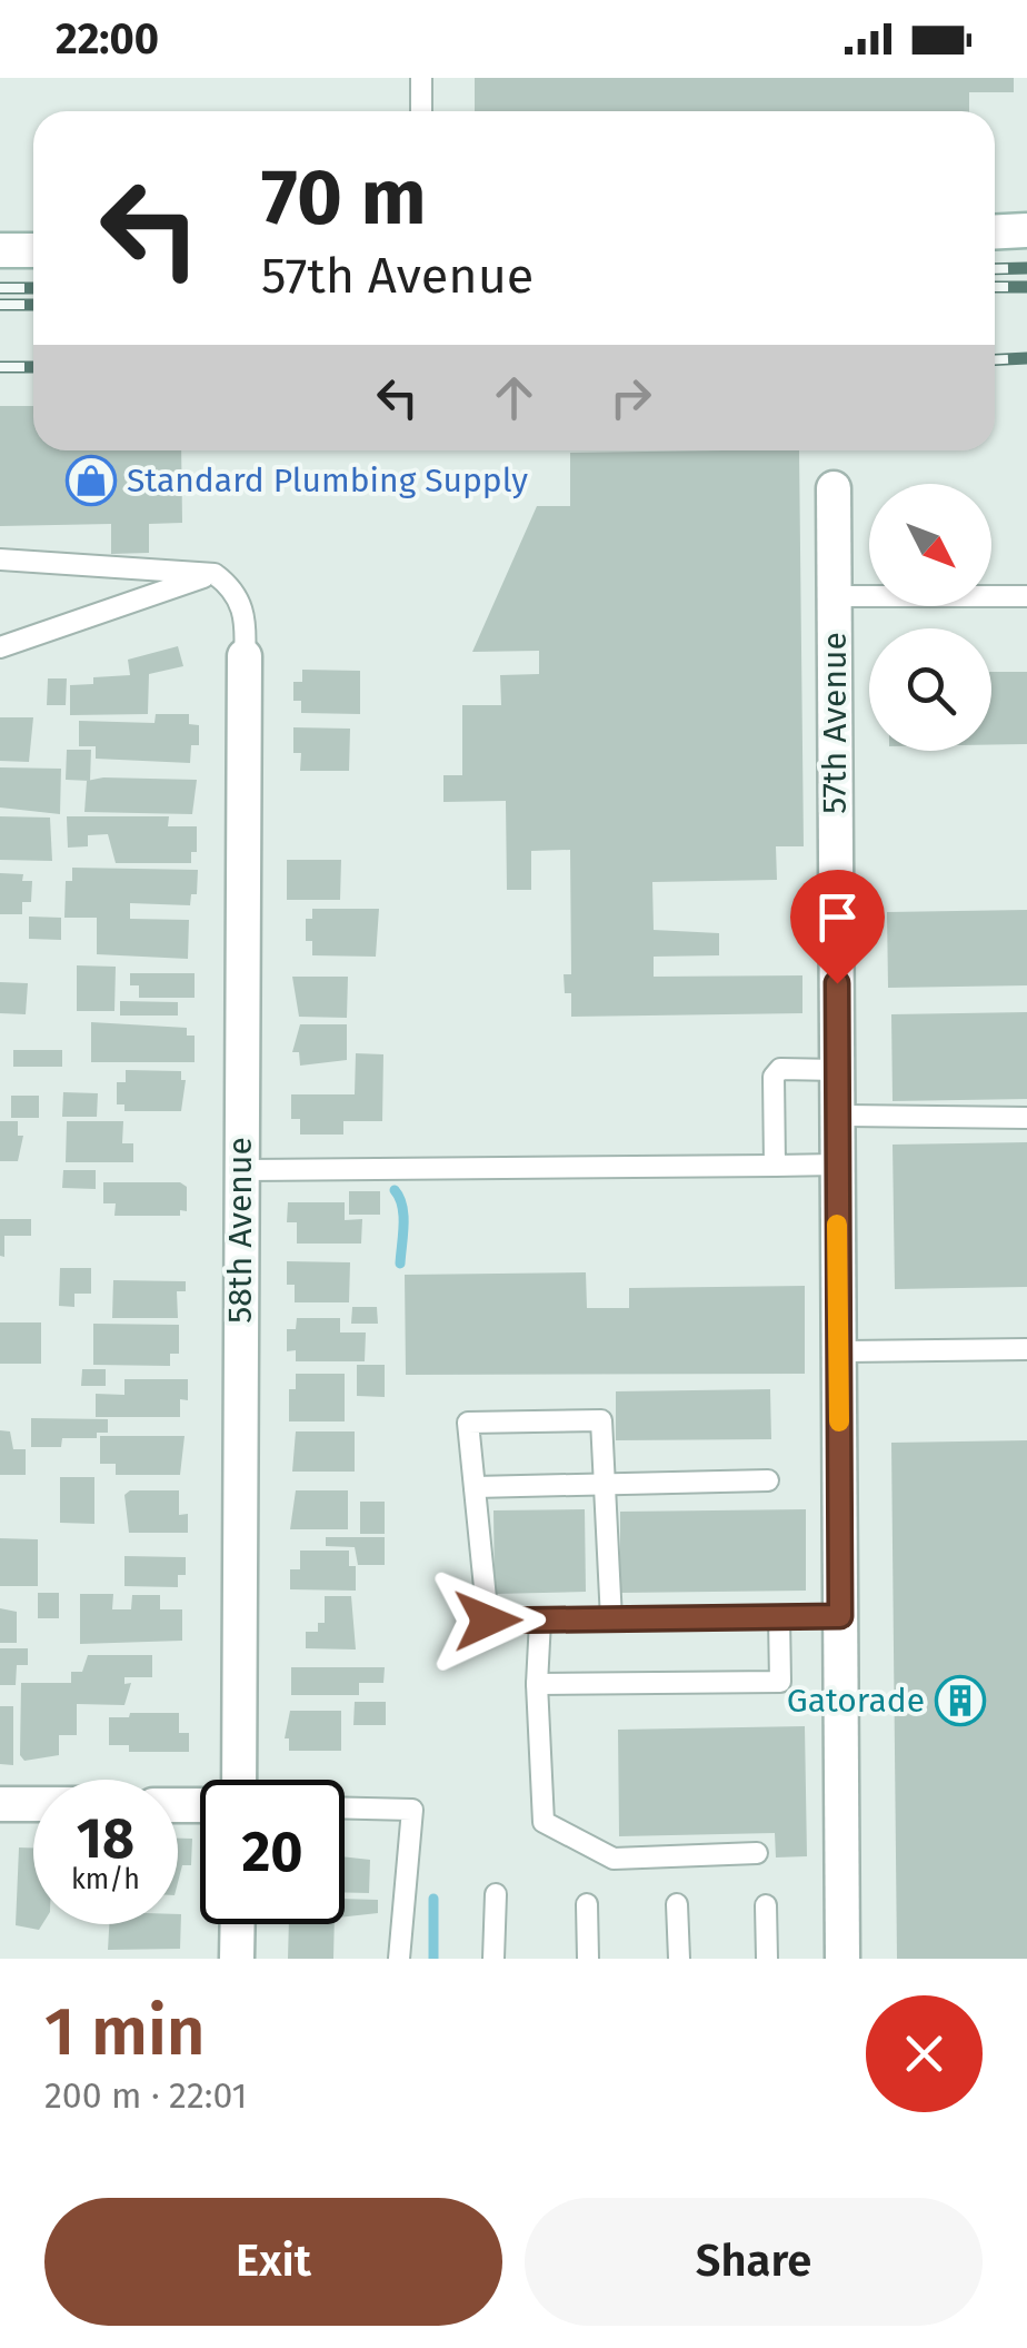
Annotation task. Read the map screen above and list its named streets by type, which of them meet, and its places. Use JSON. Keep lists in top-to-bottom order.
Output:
{
  "streets": {
    "street": ["57th Avenue", "58th Avenue"]
  },
  "places": {
    "shop": ["Standard Plumbing Supply"],
    "building": ["Gatorade"]
  },
  "north": "bottom right",
  "page": {
    "status": "22:00",
    "turn": ["70 m", "57th Avenue"],
    "speed": "18 km/h",
    "limit": "20",
    "heading": ["1 min", "200 m · 22:01"],
    "buttons": ["Exit", "Share"]
  }
}
